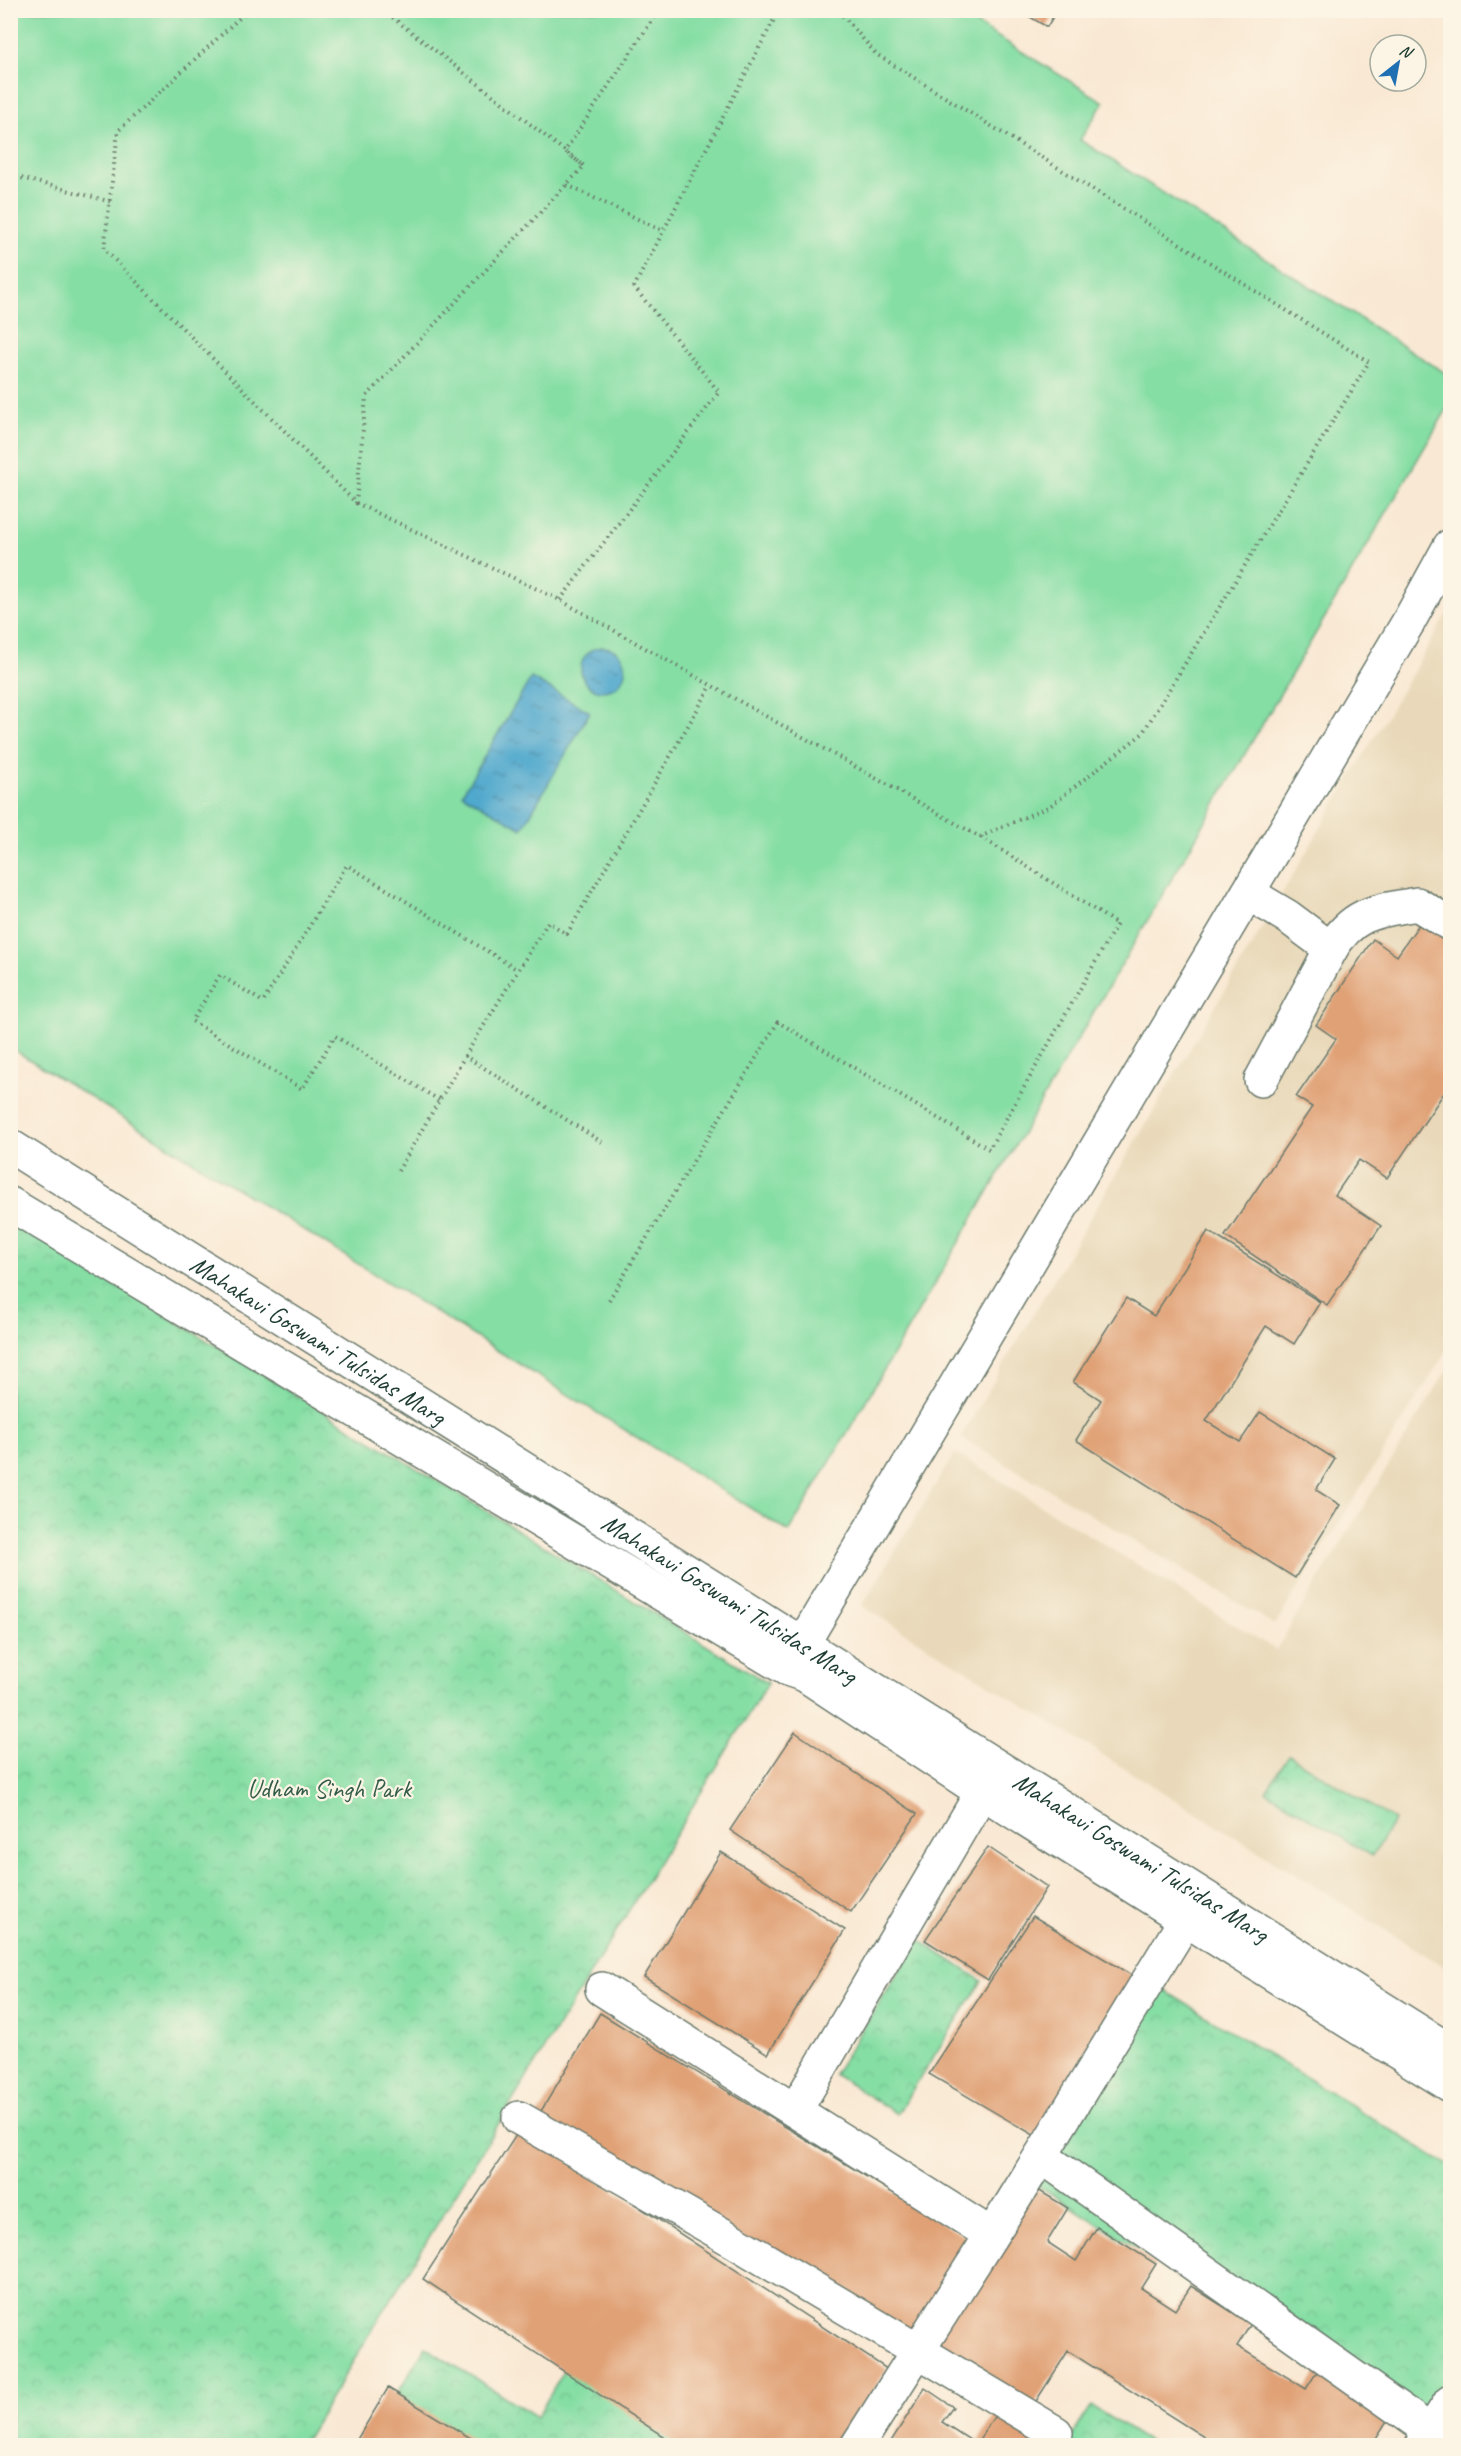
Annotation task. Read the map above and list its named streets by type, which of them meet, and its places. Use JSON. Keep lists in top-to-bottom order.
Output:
{
  "streets": {
    "street": ["Mahakavi Goswami Tulsidas Marg"]
  },
  "parks": ["Udham Singh Park"],
  "north": "top right"
}
